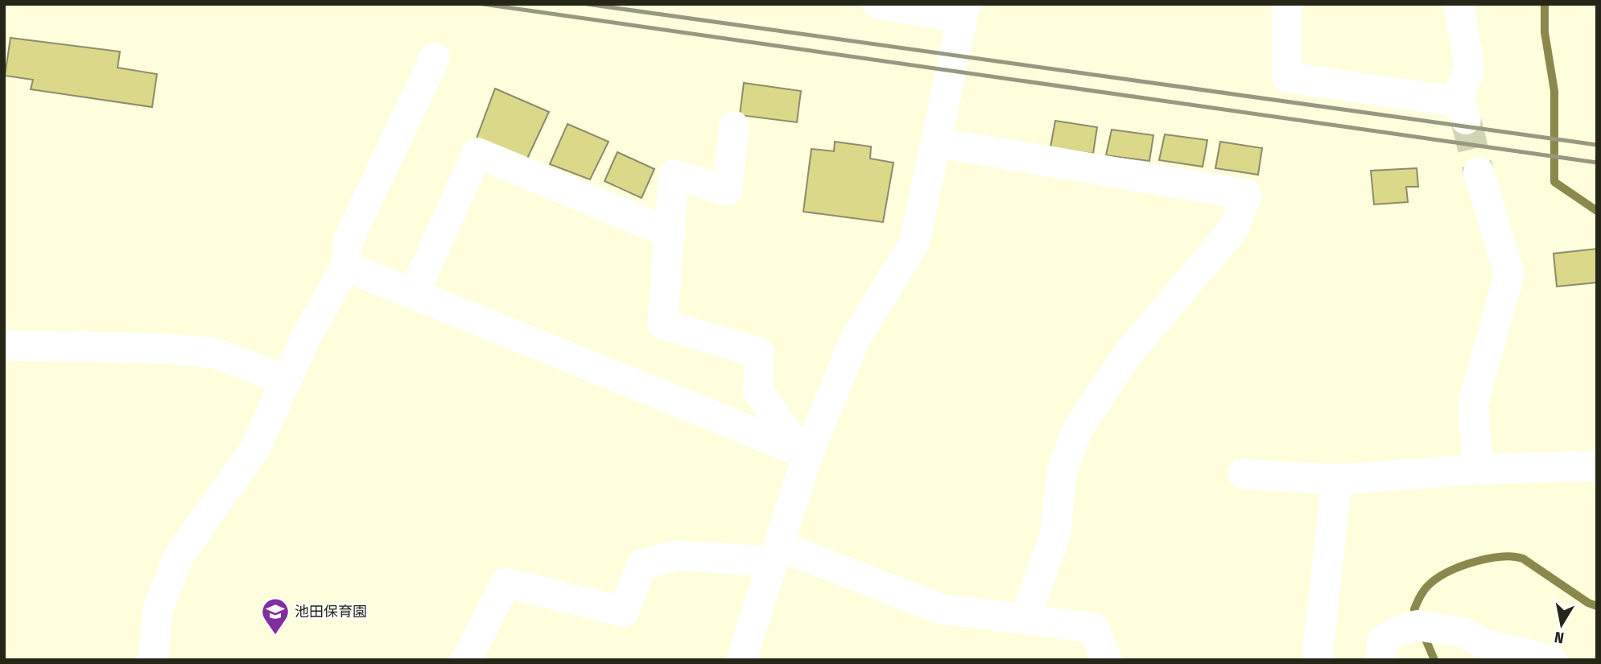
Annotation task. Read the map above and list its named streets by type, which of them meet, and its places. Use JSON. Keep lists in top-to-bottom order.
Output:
{
  "places": {
    "school or university": ["池田保育園"]
  },
  "north": "bottom"
}
